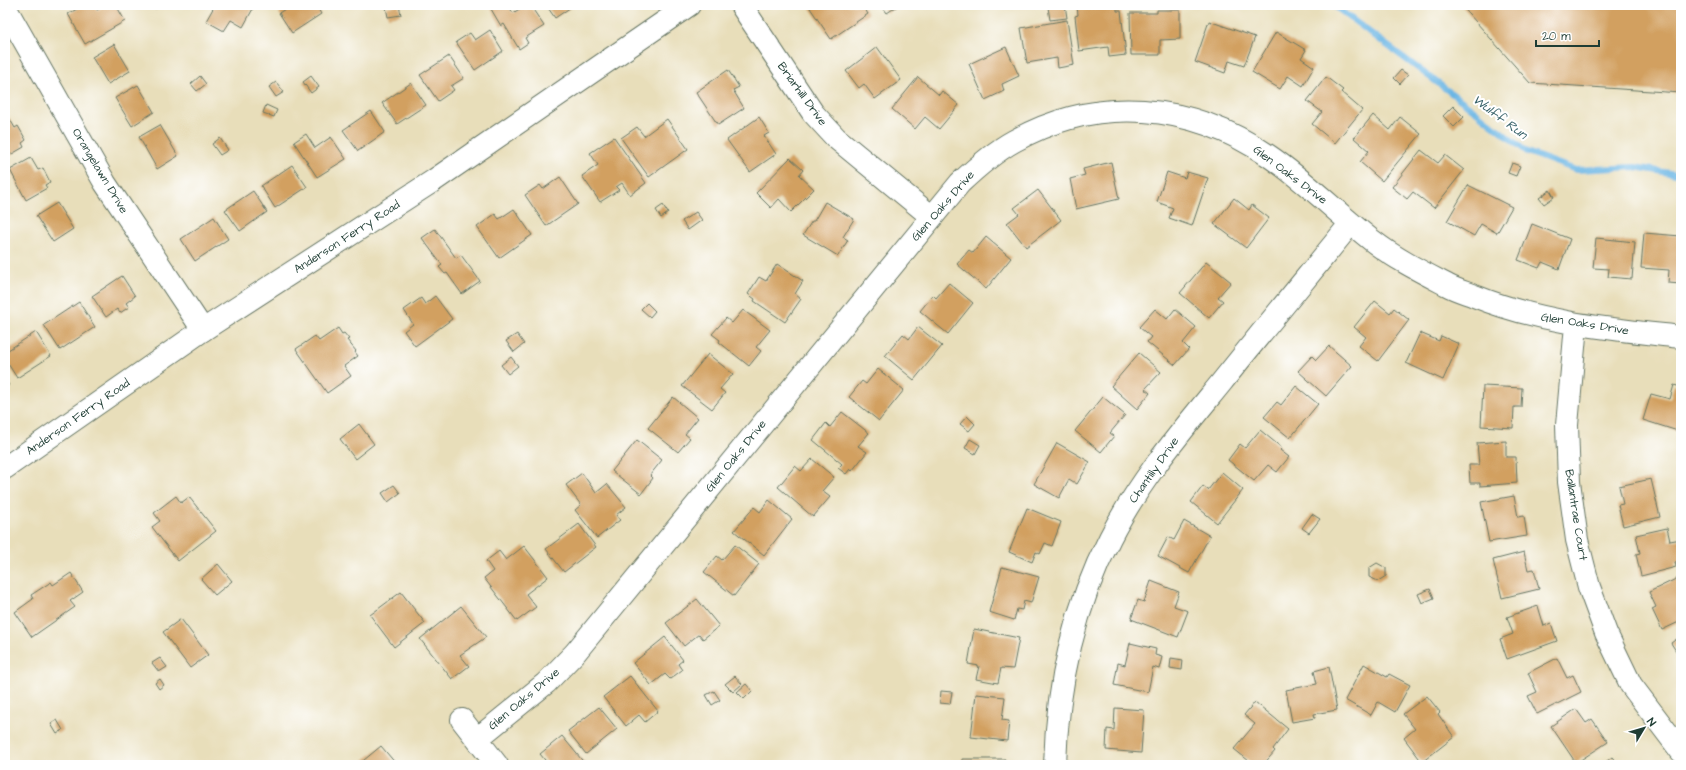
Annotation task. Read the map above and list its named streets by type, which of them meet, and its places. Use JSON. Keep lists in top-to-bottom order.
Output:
{
  "streets": {
    "street": [
      "Briarhill Drive",
      "Orangelawn Drive",
      "Glen Oaks Drive",
      "Anderson Ferry Road",
      "Chantilly Drive",
      "Ballantrae Court"
    ]
  },
  "crossings": [
    ["Briarhill Drive", "Glen Oaks Drive"],
    ["Orangelawn Drive", "Anderson Ferry Road"],
    ["Glen Oaks Drive", "Chantilly Drive"],
    ["Glen Oaks Drive", "Ballantrae Court"]
  ],
  "water": ["Wulff Run"],
  "scale_bar": "20 m",
  "north": "top right"
}
